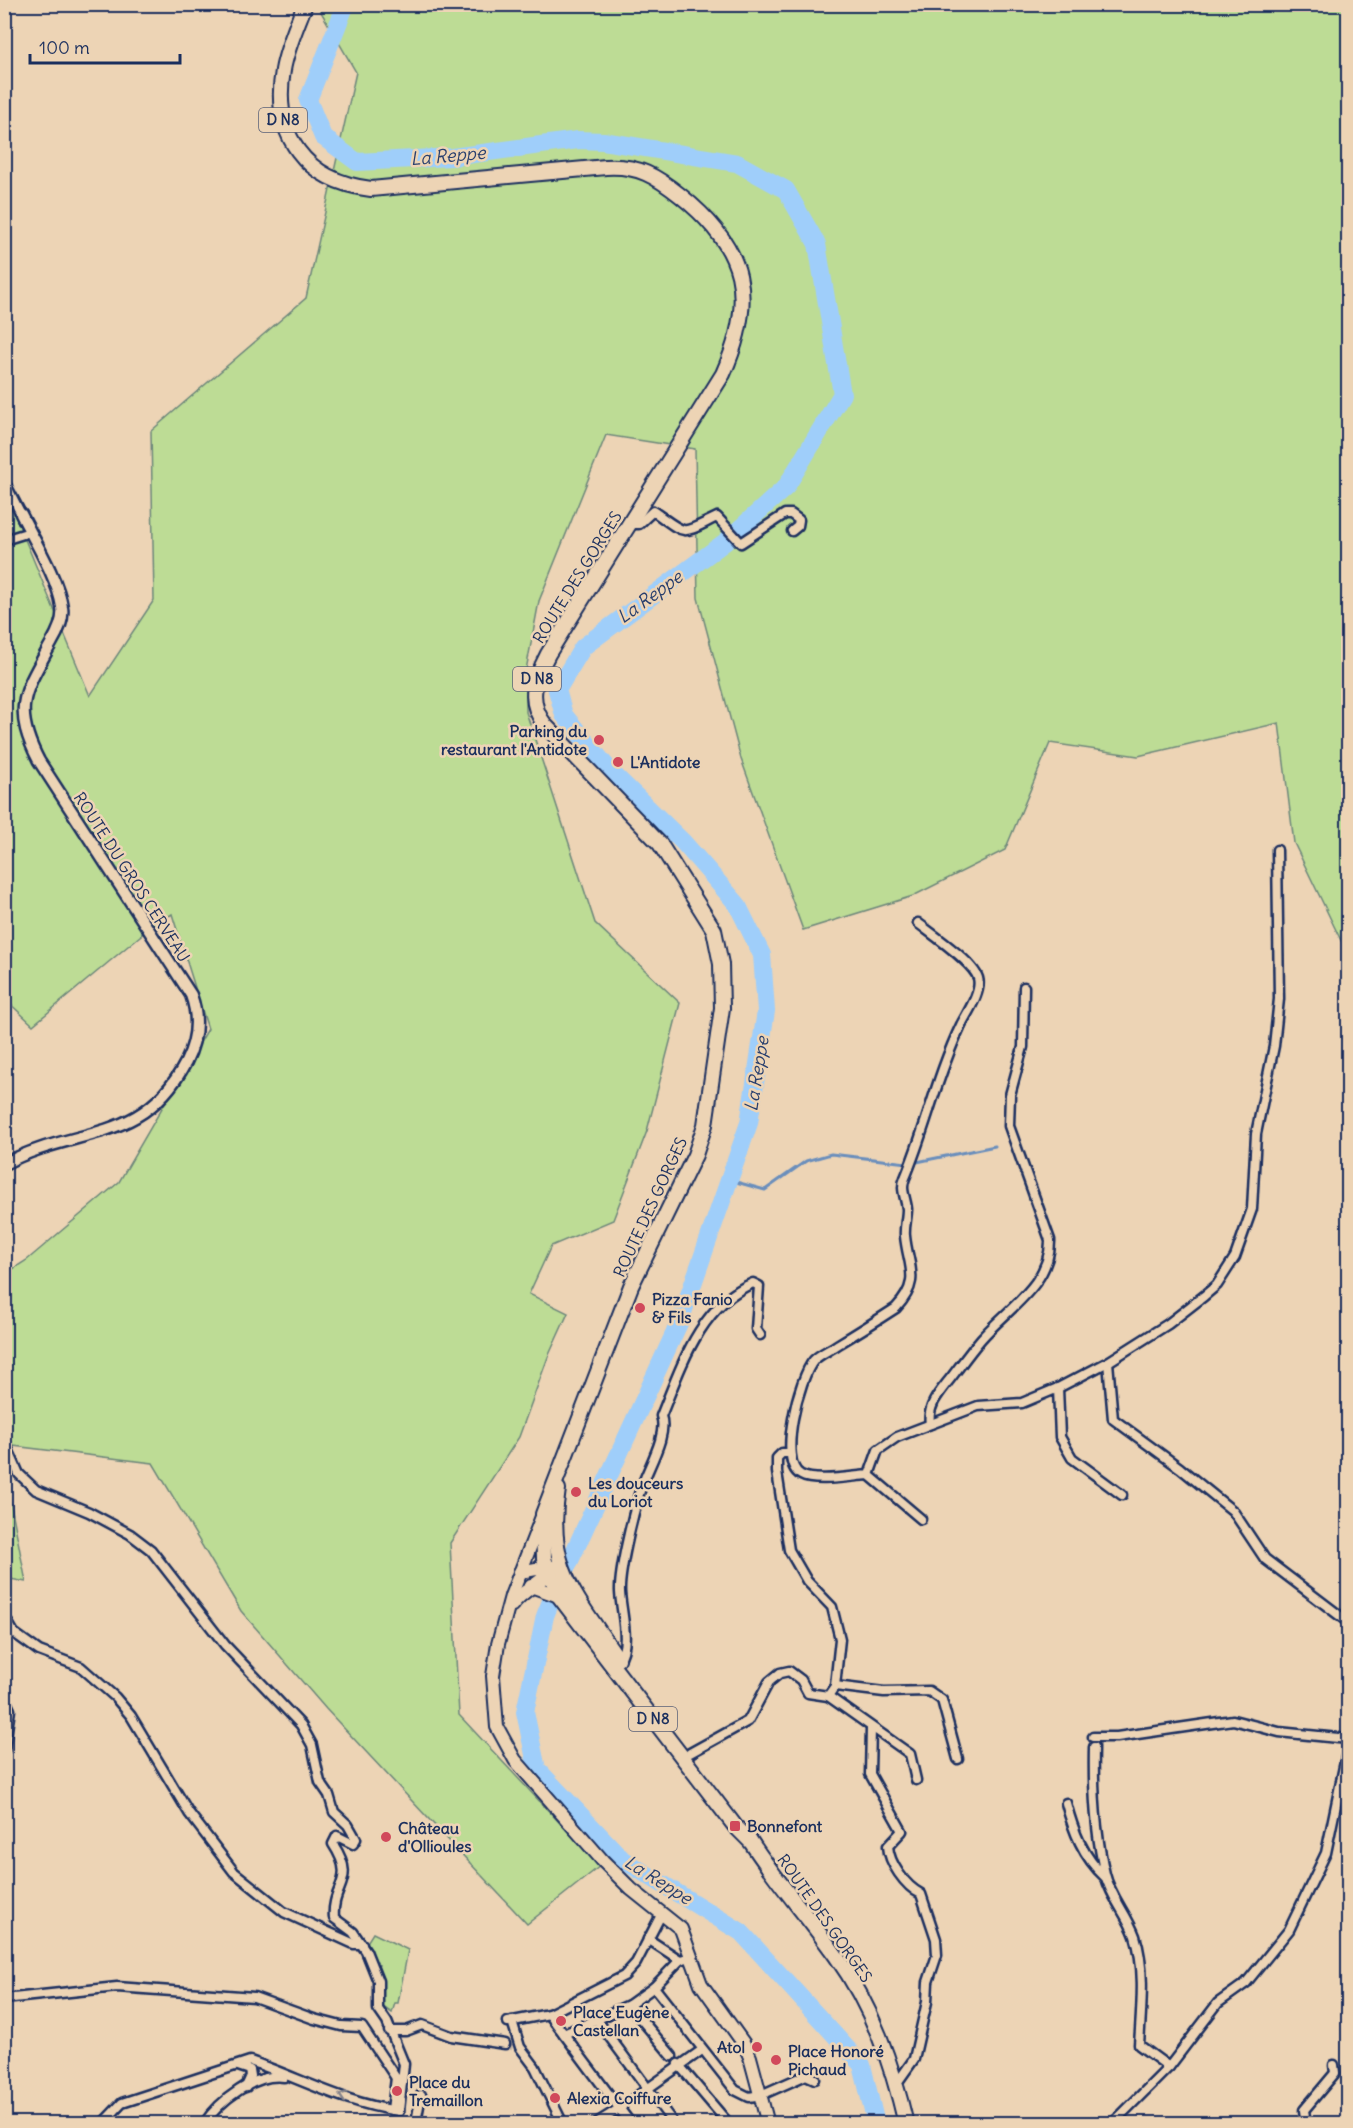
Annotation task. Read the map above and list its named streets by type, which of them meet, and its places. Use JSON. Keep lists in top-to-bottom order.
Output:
{
  "streets": {
    "main road": ["D N8", "ROUTE DES GORGES"],
    "street": ["ROUTE DU GROS CERVEAU"]
  },
  "crossings": [
    ["D N8", "ROUTE DES GORGES"]
  ],
  "water": ["La Reppe"],
  "places": {
    "other": [
      "Parking du restaurant l'Antidote",
      "L'Antidote",
      "Pizza Fanio & Fils",
      "Les douceurs du Loriot",
      "Château d'Ollioules",
      "Place Eugène Castellan",
      "Atol",
      "Place Honoré Pichaud",
      "Place du Tremaillon",
      "Alexia Coiffure"
    ],
    "transit": ["Bonnefont"]
  },
  "scale_bar": "100 m"
}
